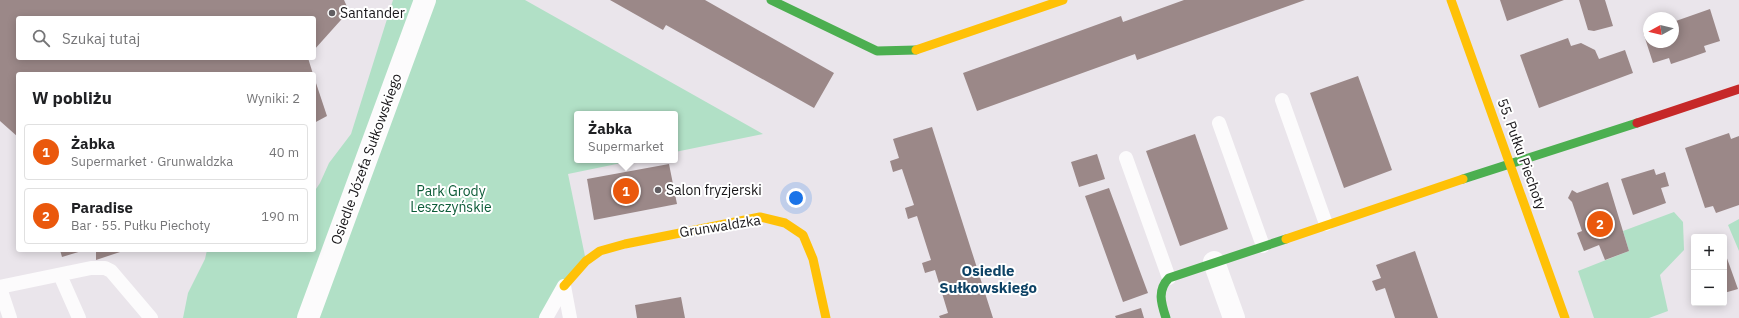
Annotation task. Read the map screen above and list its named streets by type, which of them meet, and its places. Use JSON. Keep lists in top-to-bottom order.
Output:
{
  "streets": {
    "street": ["55. Pułku Piechoty", "Osiedle Józefa Sułkowskiego", "Grunwaldzka"]
  },
  "districts": ["Osiedle Sułkowskiego"],
  "parks": ["Park Grody Leszczyńskie"],
  "places": ["Santander", "Salon fryzjerski"],
  "north": "left",
  "page": {
    "search": "Szukaj tutaj",
    "heading": ["W pobliżu", "Wyniki: 2"],
    "popup": ["Żabka", "Supermarket"],
    "list": [
      {
        "mark": "1",
        "name": "Żabka",
        "note": "Supermarket · Grunwaldzka",
        "value": "40 m"
      },
      {
        "mark": "2",
        "name": "Paradise",
        "note": "Bar · 55. Pułku Piechoty",
        "value": "190 m"
      }
    ],
    "pins": ["1", "2"],
    "map_buttons": ["+", "−"]
  }
}
